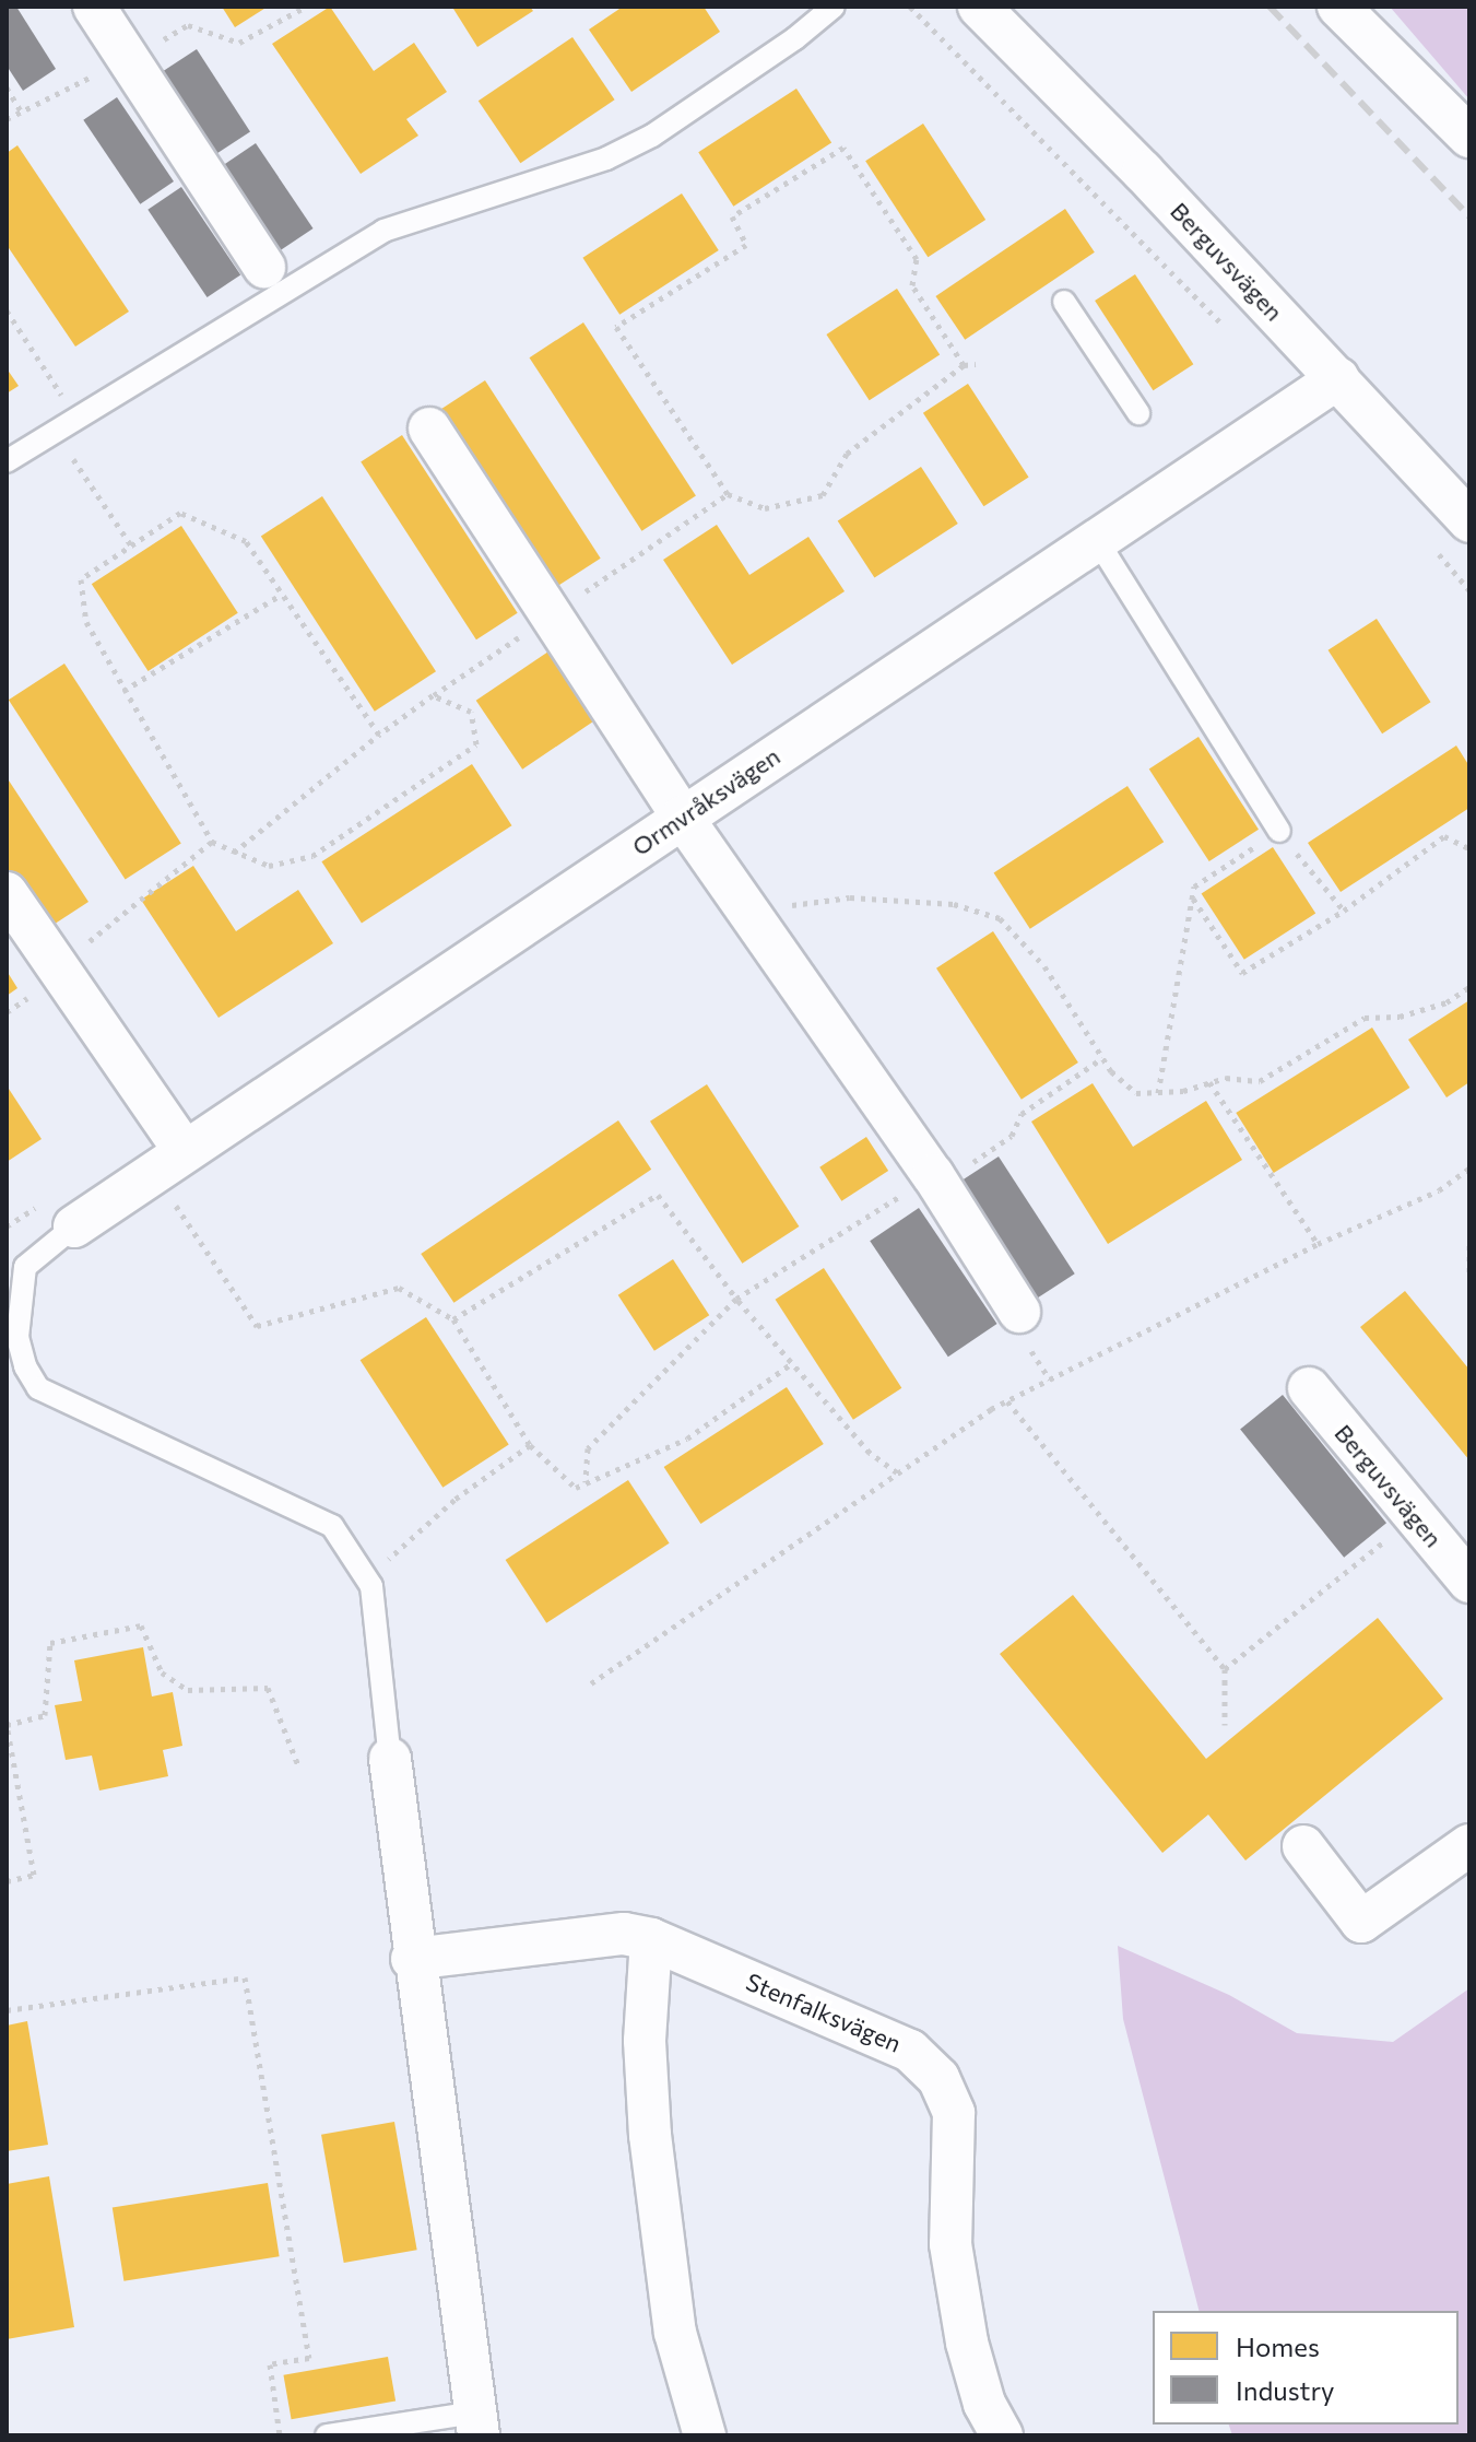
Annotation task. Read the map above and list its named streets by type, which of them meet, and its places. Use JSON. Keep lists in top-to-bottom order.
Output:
{
  "streets": {
    "street": ["Berguvsvägen", "Ormvråksvägen", "Stenfalksvägen"]
  },
  "crossings": [
    ["Berguvsvägen", "Ormvråksvägen"]
  ],
  "legend": ["Homes", "Industry"]
}
